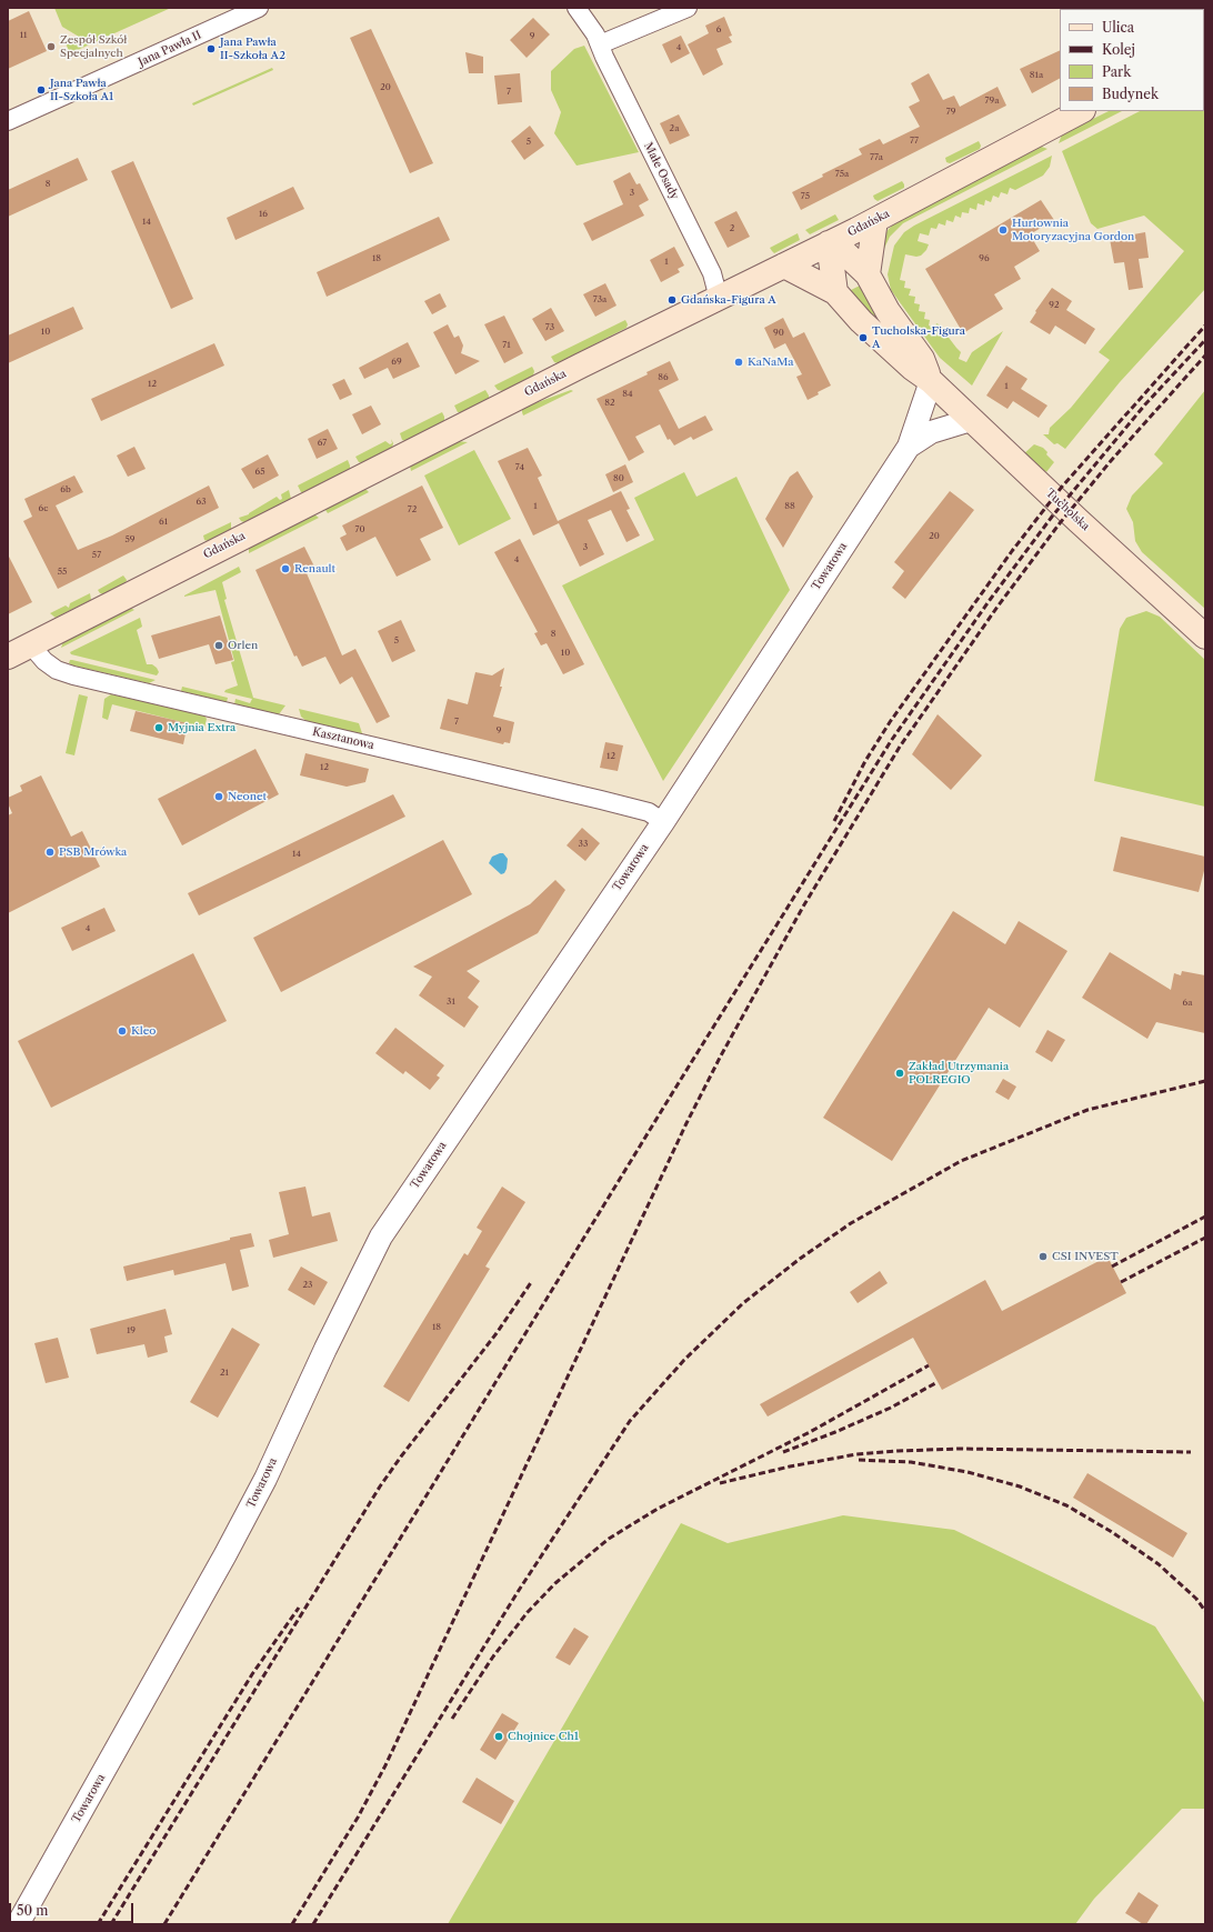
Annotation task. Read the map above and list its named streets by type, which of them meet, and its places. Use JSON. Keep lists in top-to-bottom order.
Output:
{
  "streets": {
    "main road": ["Gdańska", "Tucholska"],
    "street": [
      "Jana Pawła II",
      "Małe Osady",
      "Towarowa",
      "Kasztanowa"
    ]
  },
  "crossings": [
    ["Małe Osady", "Gdańska"],
    ["Gdańska", "Tucholska"],
    ["Gdańska", "Kasztanowa"],
    ["Tucholska", "Towarowa"],
    ["Towarowa", "Kasztanowa"]
  ],
  "places": [
    "Zespół Szkół Specjalnych",
    "Jana Pawła II-Szkoła A2",
    "Jana Pawła II-Szkoła A1",
    "Hurtownia Motoryzacyjna Gordon",
    "Gdańska-Figura A",
    "Tucholska-Figura A",
    "KaNaMa",
    "Renault",
    "Orlen",
    "Myjnia Extra",
    "Neonet",
    "PSB Mrówka",
    "Kleo",
    "Zakład Utrzymania POLREGIO",
    "CSI INVEST",
    "Chojnice Ch1"
  ],
  "house_numbers": [
    "6",
    "11",
    "9",
    "4",
    "81a",
    "20",
    "7",
    "79a",
    "79",
    "2a",
    "77",
    "5",
    "77a",
    "75a",
    "8",
    "3",
    "75",
    "16",
    "14",
    "2",
    "18",
    "96",
    "1",
    "73a",
    "92",
    "73",
    "10",
    "90",
    "71",
    "69",
    "86",
    "12",
    "1",
    "84",
    "82",
    "67",
    "74",
    "65",
    "80",
    "6b",
    "63",
    "1",
    "88",
    "6c",
    "72",
    "61",
    "70",
    "20",
    "59",
    "3",
    "57",
    "4",
    "55",
    "8",
    "5",
    "10",
    "7",
    "9",
    "12",
    "12",
    "33",
    "14",
    "4",
    "31",
    "6a",
    "23",
    "18",
    "19",
    "21"
  ],
  "legend": [
    "Ulica",
    "Kolej",
    "Park",
    "Budynek"
  ],
  "scale_bar": "50 m"
}
